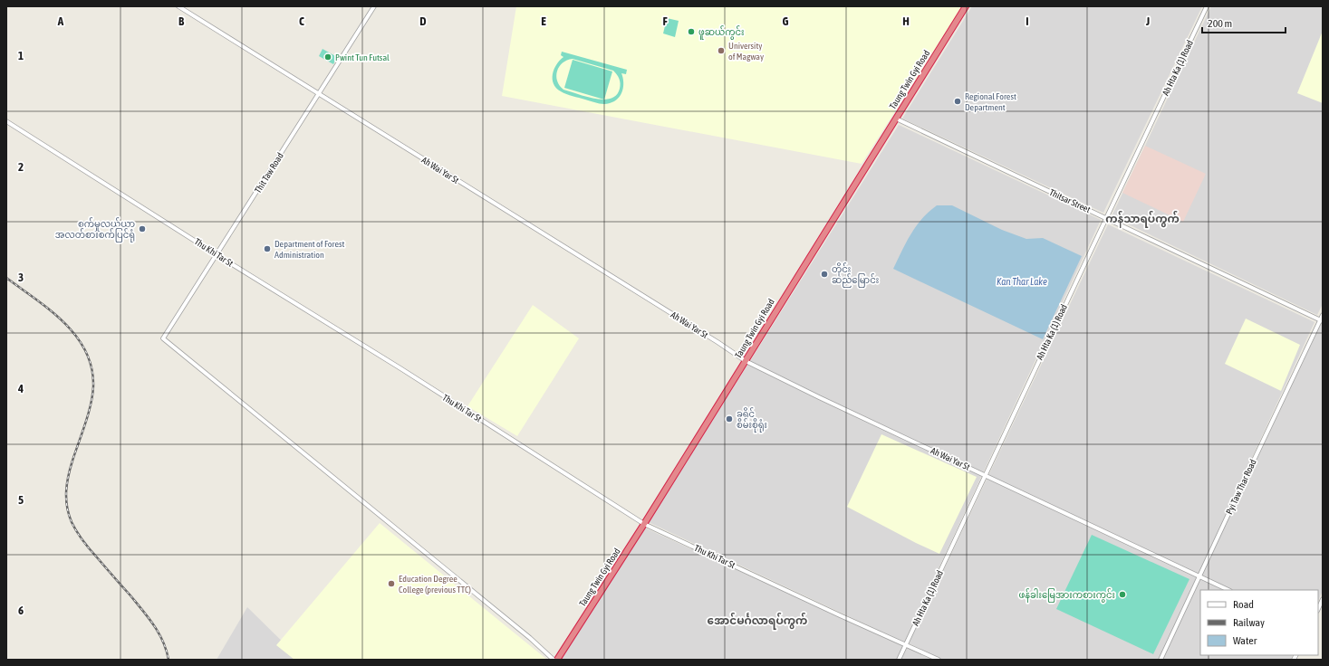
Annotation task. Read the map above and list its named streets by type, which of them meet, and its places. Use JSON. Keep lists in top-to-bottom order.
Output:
{
  "streets": {
    "highway": ["Taung Twin Gyi Road"],
    "street": [
      "Ah Hta Ka (1) Road",
      "Ah Wai Yar St",
      "Thit Taw Road",
      "Thitsar Street",
      "Thu Khi Tar St",
      "Pyi Taw Thar Road"
    ]
  },
  "crossings": [
    ["Ah Hta Ka (1) Road", "Ah Wai Yar St"],
    ["Ah Hta Ka (1) Road", "Thitsar Street"],
    ["Ah Hta Ka (1) Road", "Thu Khi Tar St"],
    ["Taung Twin Gyi Road", "Ah Wai Yar St"],
    ["Taung Twin Gyi Road", "Thitsar Street"],
    ["Taung Twin Gyi Road", "Thu Khi Tar St"],
    ["Ah Wai Yar St", "Thit Taw Road"],
    ["Ah Wai Yar St", "Pyi Taw Thar Road"],
    ["Thit Taw Road", "Thu Khi Tar St"],
    ["Thitsar Street", "Pyi Taw Thar Road"]
  ],
  "districts": ["ကန်သာရပ်ကွက်", "အောင်မင်္ဂလာရပ်ကွက်"],
  "water": ["Kan Thar Lake"],
  "places": [
    "ဖူဆယ်ကွင်း",
    "University of Magway",
    "Pwint Tun Futsal",
    "Regional Forest Department",
    "စက်မှုလယ်ယာ အလတ်စားစက်ပြင်ရုံ",
    "Department of Forest Administration",
    "တိုင်း ဆည်မြောင်း",
    "ခရိုင် စိမ်းစိုရုံး",
    "Education Degree College (previous TTC)",
    "ဖန်ခါးမြေအားကစားကွင်း"
  ],
  "legend": ["Road", "Railway", "Water"],
  "scale_bar": "200 m",
  "grid": {
    "columns": [
      "A",
      "B",
      "C",
      "D",
      "E",
      "F",
      "G",
      "H",
      "I",
      "J"
    ],
    "rows": [
      "1",
      "2",
      "3",
      "4",
      "5",
      "6"
    ]
  }
}
